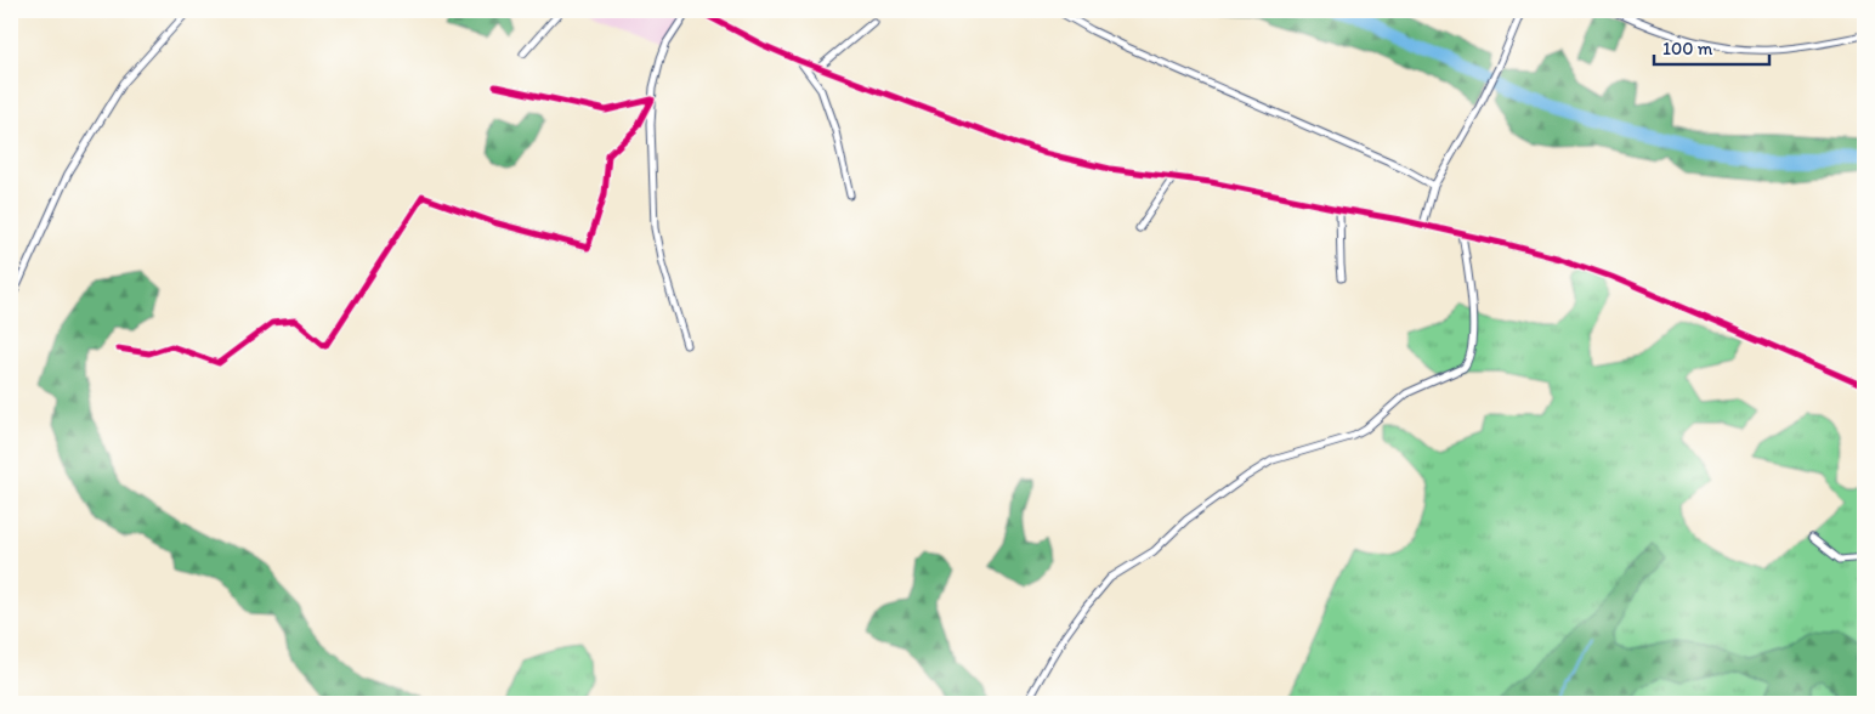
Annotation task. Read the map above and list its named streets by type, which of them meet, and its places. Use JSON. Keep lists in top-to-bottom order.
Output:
{
  "scale_bar": "100 m"
}
